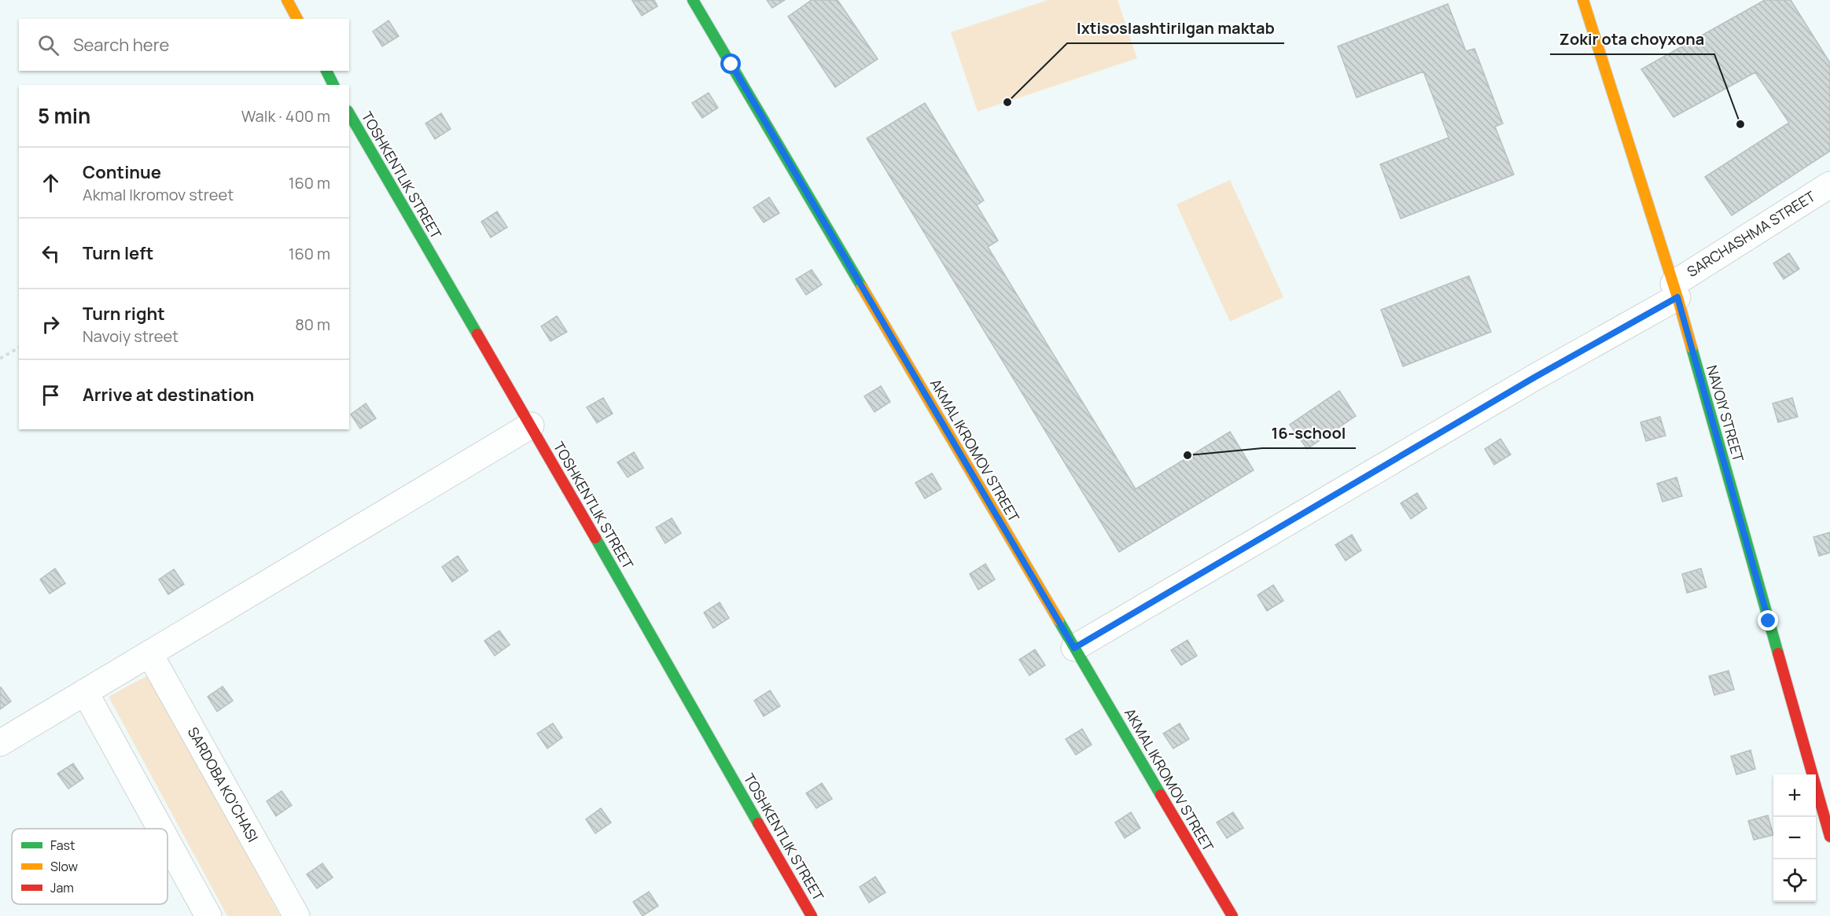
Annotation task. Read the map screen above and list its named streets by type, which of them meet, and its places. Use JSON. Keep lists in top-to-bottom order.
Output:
{
  "streets": {
    "street": [
      "TOSHKENTLIK STREET",
      "SARCHASHMA STREET",
      "NAVOIY STREET",
      "AKMAL IKROMOV STREET",
      "SARDOBA KO'CHASI"
    ]
  },
  "crossings": [
    ["SARCHASHMA STREET", "NAVOIY STREET"],
    ["SARCHASHMA STREET", "AKMAL IKROMOV STREET"]
  ],
  "places": ["Ixtisoslashtirilgan maktab", "Zokir ota choyxona", "16-school"],
  "legend": ["Fast", "Slow", "Jam"],
  "page": {
    "search": "Search here",
    "heading": ["5 min", "Walk · 400 m"],
    "list": [
      ["Continue", "Akmal Ikromov street", "160 m"],
      ["Turn left", "160 m"],
      ["Turn right", "Navoiy street", "80 m"],
      "Arrive at destination"
    ],
    "map_buttons": ["+", "−"]
  }
}
